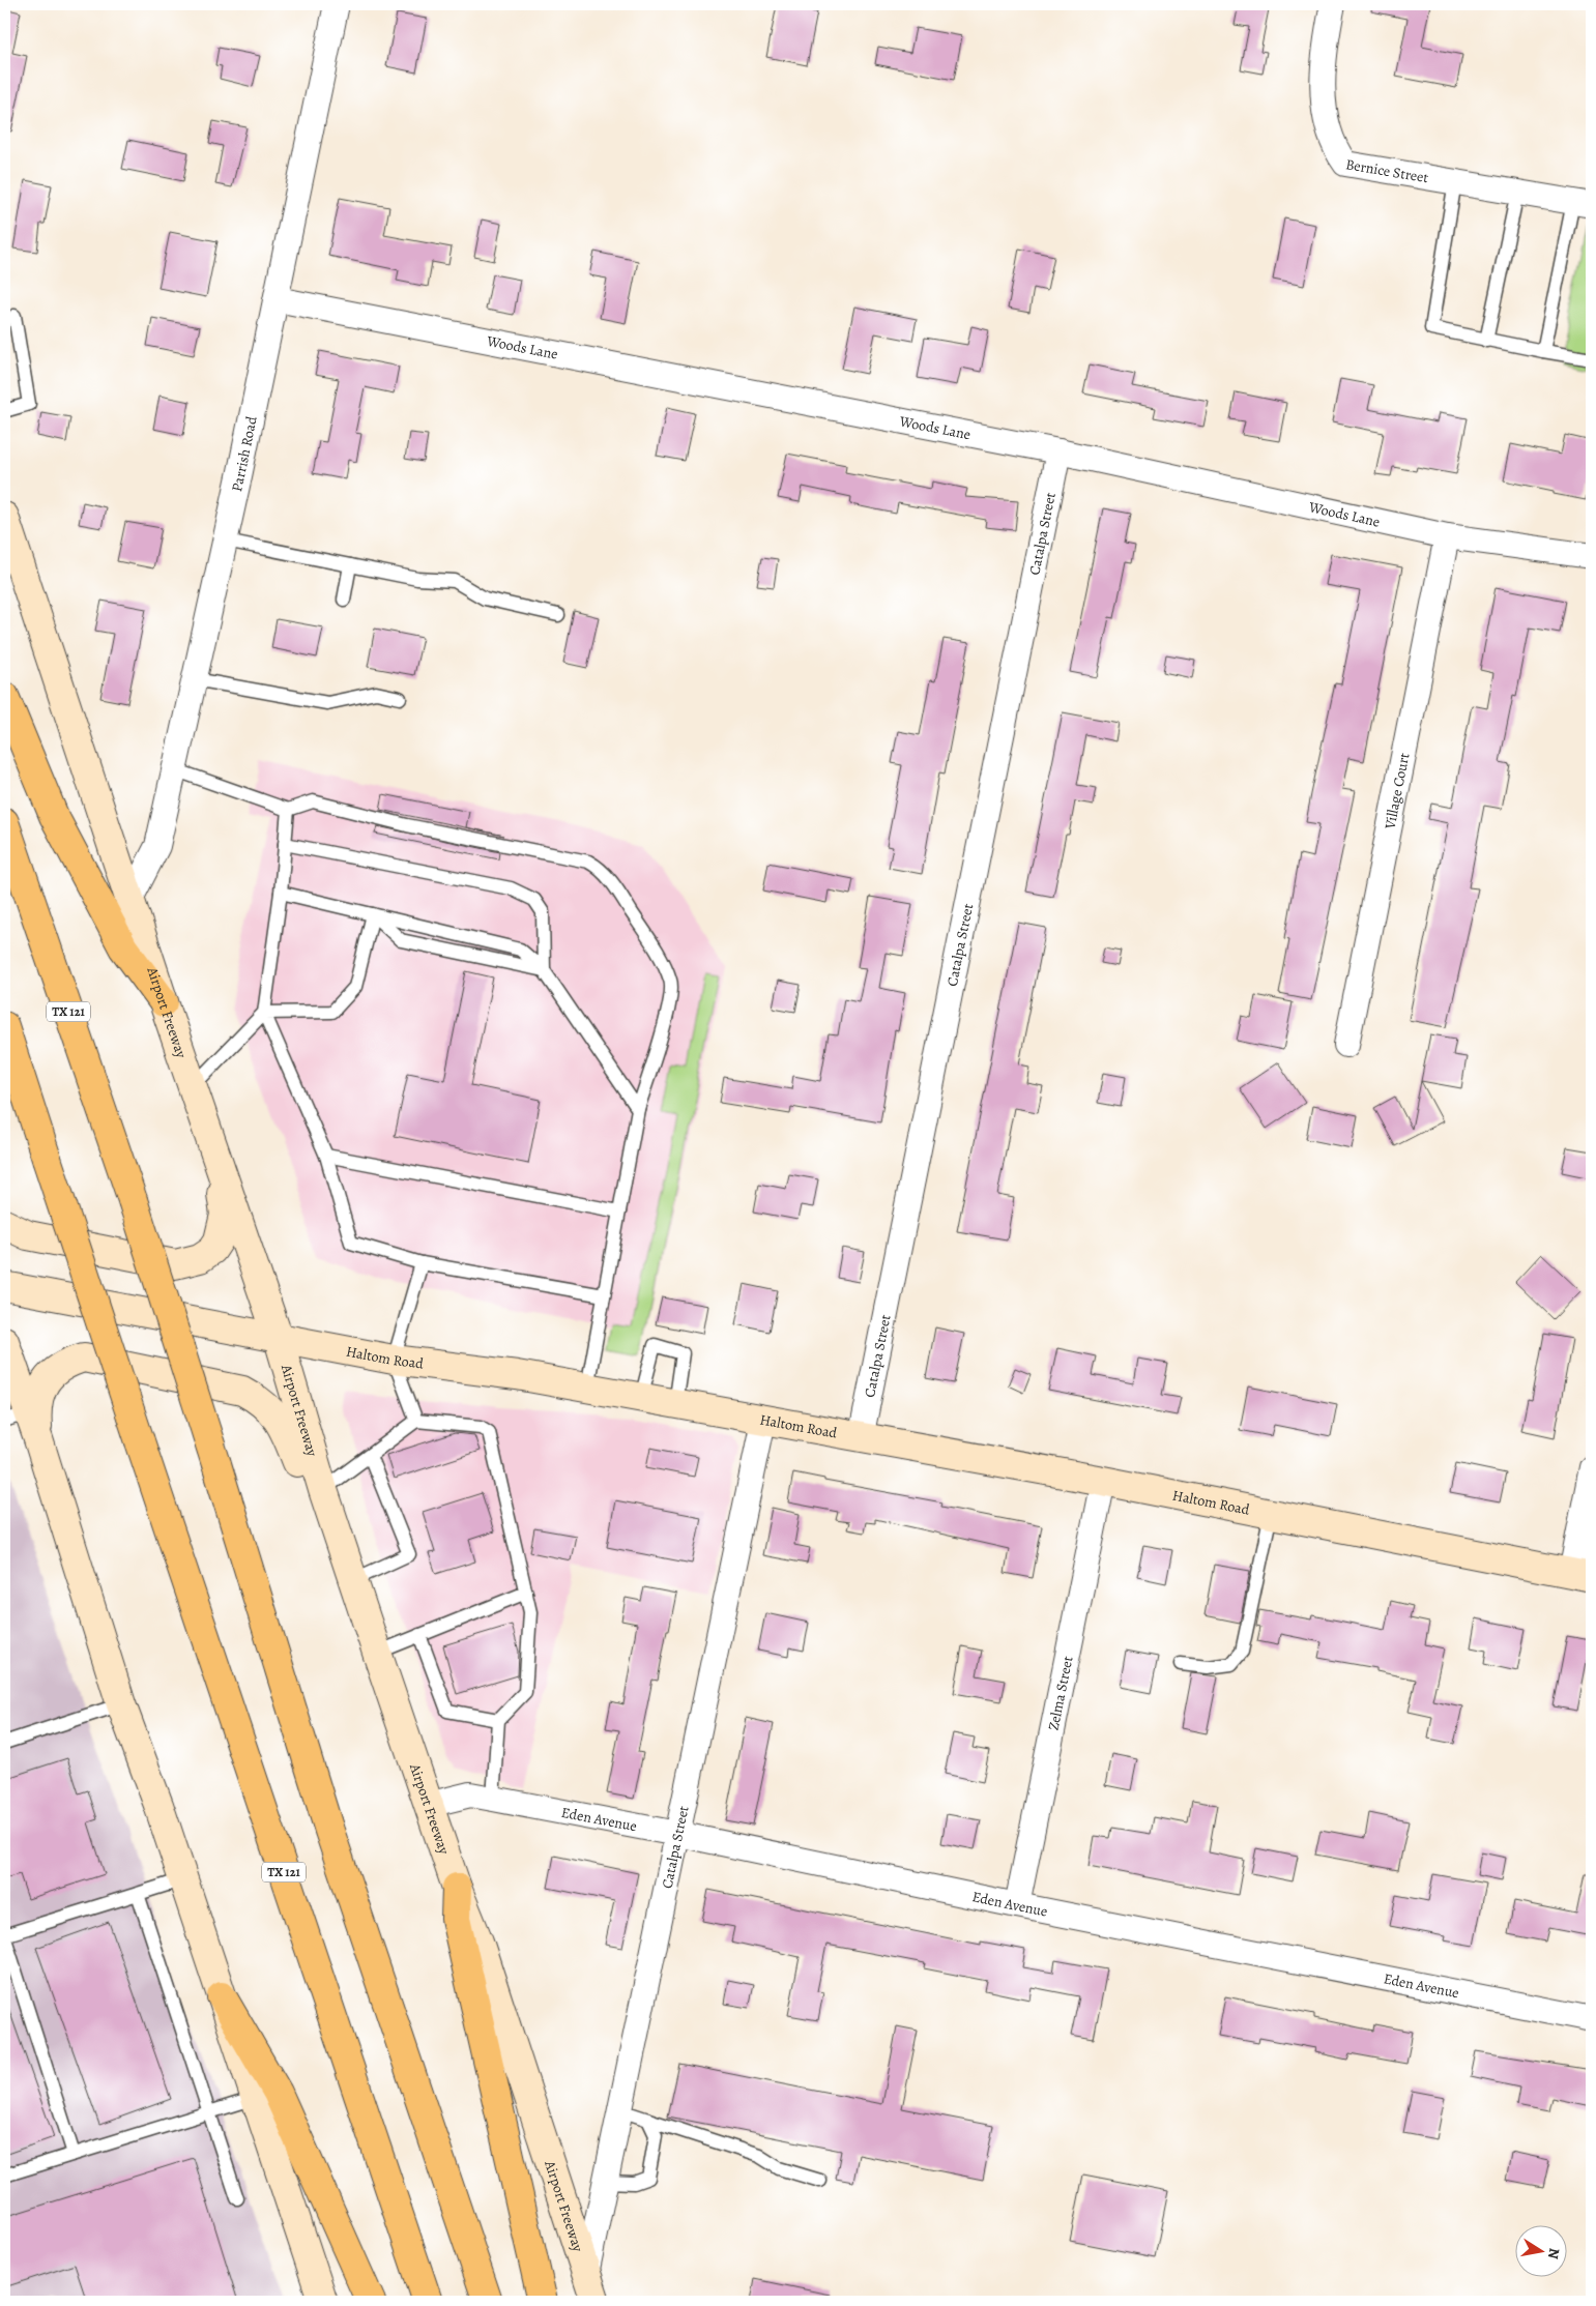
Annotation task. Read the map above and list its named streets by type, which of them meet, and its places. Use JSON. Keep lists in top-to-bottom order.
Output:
{
  "streets": {
    "highway": ["TX 121"],
    "main road": ["Airport Freeway", "Haltom Road"],
    "street": [
      "Bernice Street",
      "Woods Lane",
      "Parrish Road",
      "Catalpa Street",
      "Village Court",
      "Zelma Street",
      "Eden Avenue"
    ]
  },
  "crossings": [
    ["Woods Lane", "Parrish Road"],
    ["Woods Lane", "Catalpa Street"],
    ["Woods Lane", "Village Court"],
    ["Parrish Road", "Airport Freeway"],
    ["Catalpa Street", "Airport Freeway"],
    ["Catalpa Street", "Haltom Road"],
    ["Catalpa Street", "Eden Avenue"],
    ["Airport Freeway", "Haltom Road"],
    ["Airport Freeway", "Eden Avenue"],
    ["Haltom Road", "Zelma Street"],
    ["Zelma Street", "Eden Avenue"]
  ],
  "north": "right"
}
